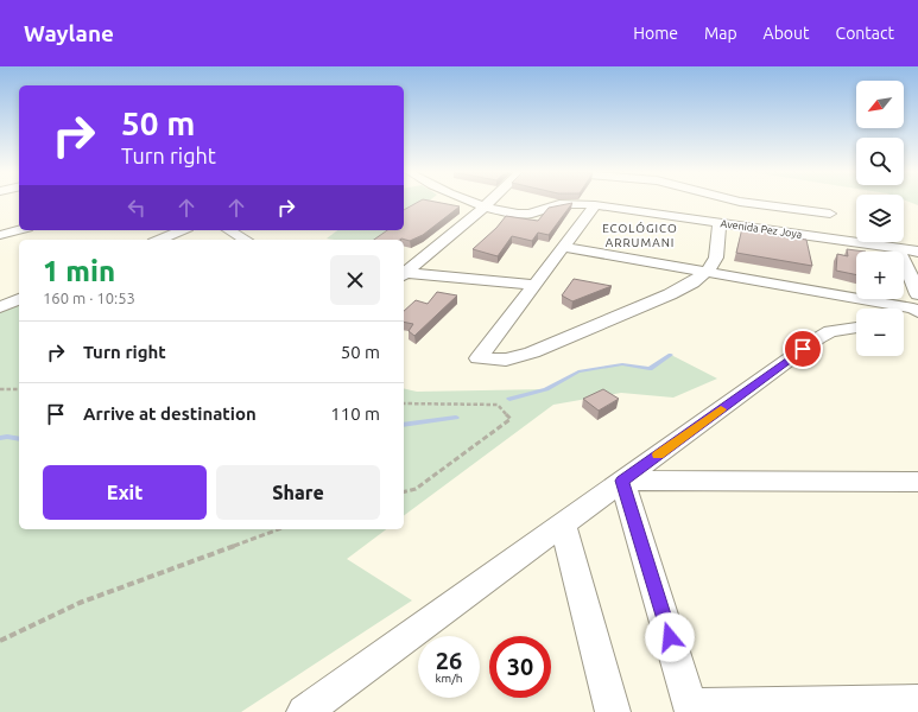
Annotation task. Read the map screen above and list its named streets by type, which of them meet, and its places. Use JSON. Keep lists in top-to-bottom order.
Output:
{
  "streets": {
    "street": ["Avenida Pez Joya"]
  },
  "districts": ["ECOLÓGICO ARRUMANI"],
  "north": "bottom left",
  "page": {
    "header": "Waylane",
    "nav": [
      "Home",
      "Map",
      "About",
      "Contact"
    ],
    "map_buttons": ["+", "−"],
    "turn": ["50 m", "Turn right"],
    "heading": ["1 min", "160 m · 10:53"],
    "list": [
      {
        "name": "Turn right",
        "value": "50 m"
      },
      {
        "name": "Arrive at destination",
        "value": "110 m"
      }
    ],
    "buttons": ["Exit", "Share"],
    "speed": "26 km/h",
    "limit": "30"
  }
}
